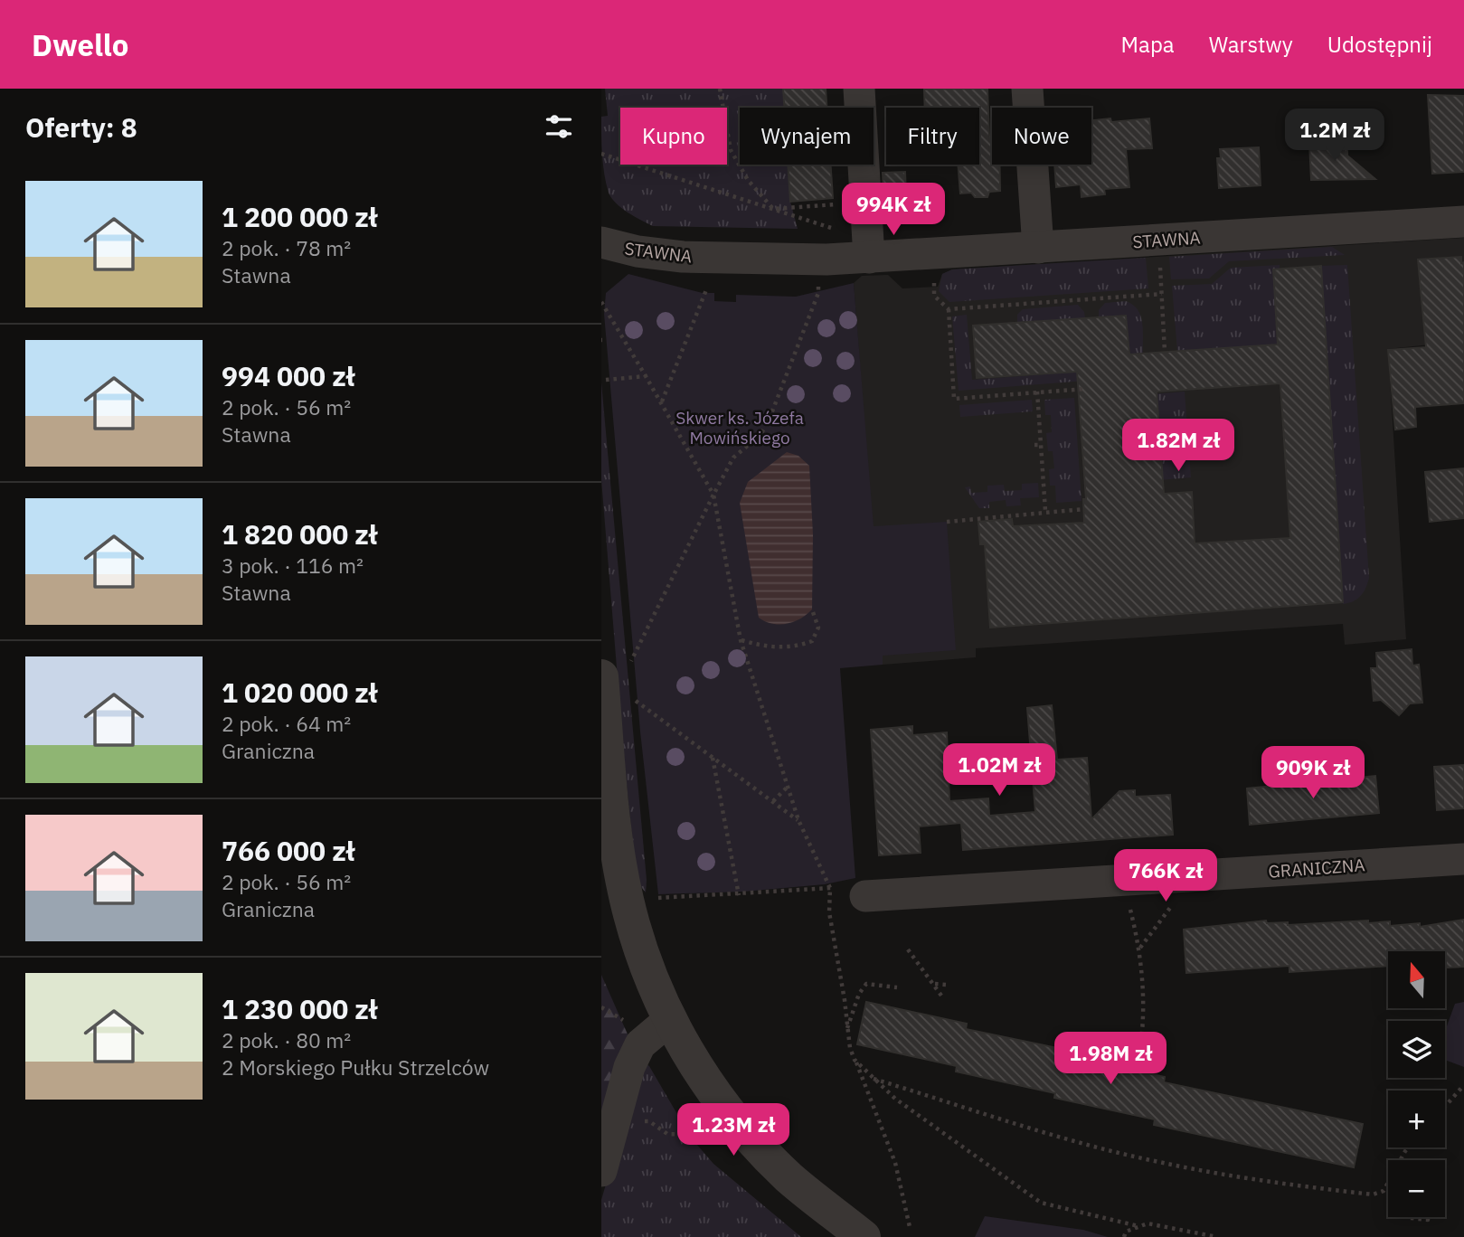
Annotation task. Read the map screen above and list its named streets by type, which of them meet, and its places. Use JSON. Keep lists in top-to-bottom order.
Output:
{
  "streets": {
    "street": ["STAWNA", "GRANICZNA"]
  },
  "parks": ["Skwer ks. Józefa Mowińskiego"],
  "north": "top",
  "page": {
    "header": "Dwello",
    "nav": ["Mapa", "Warstwy", "Udostępnij"],
    "heading": "Oferty: 8",
    "chip": [
      "Kupno",
      "Wynajem",
      "Filtry",
      "Nowe"
    ],
    "price": [
      "1.2M zł",
      "994K zł",
      "1.82M zł",
      "1.02M zł",
      "909K zł",
      "766K zł",
      "1.98M zł",
      "1.23M zł"
    ],
    "list": [
      {
        "name": "1 200 000 zł",
        "note": "2 pok. · 78 m² · Stawna"
      },
      {
        "name": "994 000 zł",
        "note": "2 pok. · 56 m² · Stawna"
      },
      {
        "name": "1 820 000 zł",
        "note": "3 pok. · 116 m² · Stawna"
      },
      {
        "name": "1 020 000 zł",
        "note": "2 pok. · 64 m² · Graniczna"
      },
      {
        "name": "766 000 zł",
        "note": "2 pok. · 56 m² · Graniczna"
      },
      {
        "name": "1 230 000 zł",
        "note": "2 pok. · 80 m² · 2 Morskiego Pułku Strzelców"
      }
    ],
    "map_buttons": ["+", "−"]
  }
}
